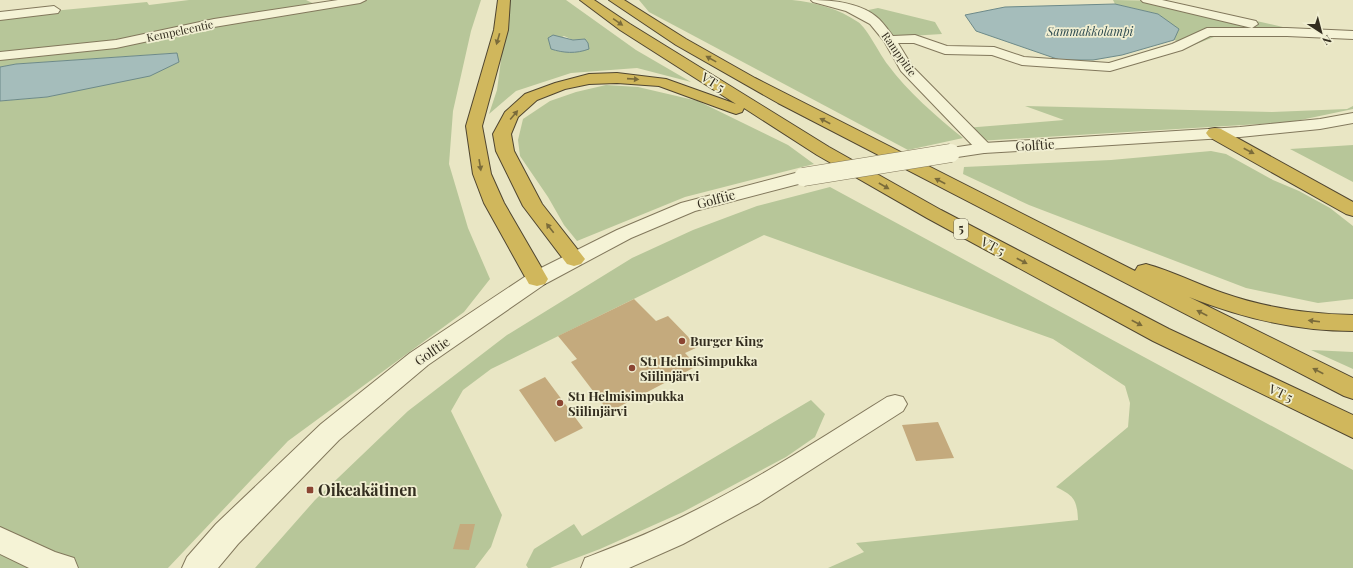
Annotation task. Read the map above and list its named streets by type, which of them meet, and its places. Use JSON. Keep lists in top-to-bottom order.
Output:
{
  "streets": {
    "highway": ["VT 5", "5"],
    "street": ["Kempeleentie", "Ramppitie", "Golftie"]
  },
  "crossings": [
    ["Ramppitie", "Golftie"]
  ],
  "water": ["Sammakkolampi"],
  "places": {
    "other": ["Burger King", "St1 HelmiSimpukka Siilinjärvi", "St1 Helmisimpukka Siilinjärvi"],
    "transit": ["Oikeakätinen"]
  },
  "north": "bottom right"
}
